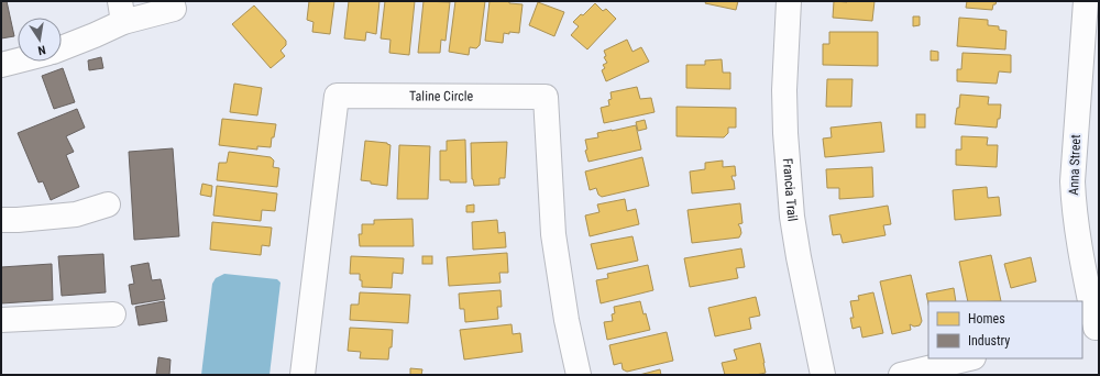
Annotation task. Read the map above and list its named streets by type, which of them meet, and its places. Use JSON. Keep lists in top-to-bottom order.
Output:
{
  "streets": {
    "street": ["Taline Circle", "Anna Street", "Francia Trail"]
  },
  "legend": ["Homes", "Industry"],
  "north": "bottom"
}
